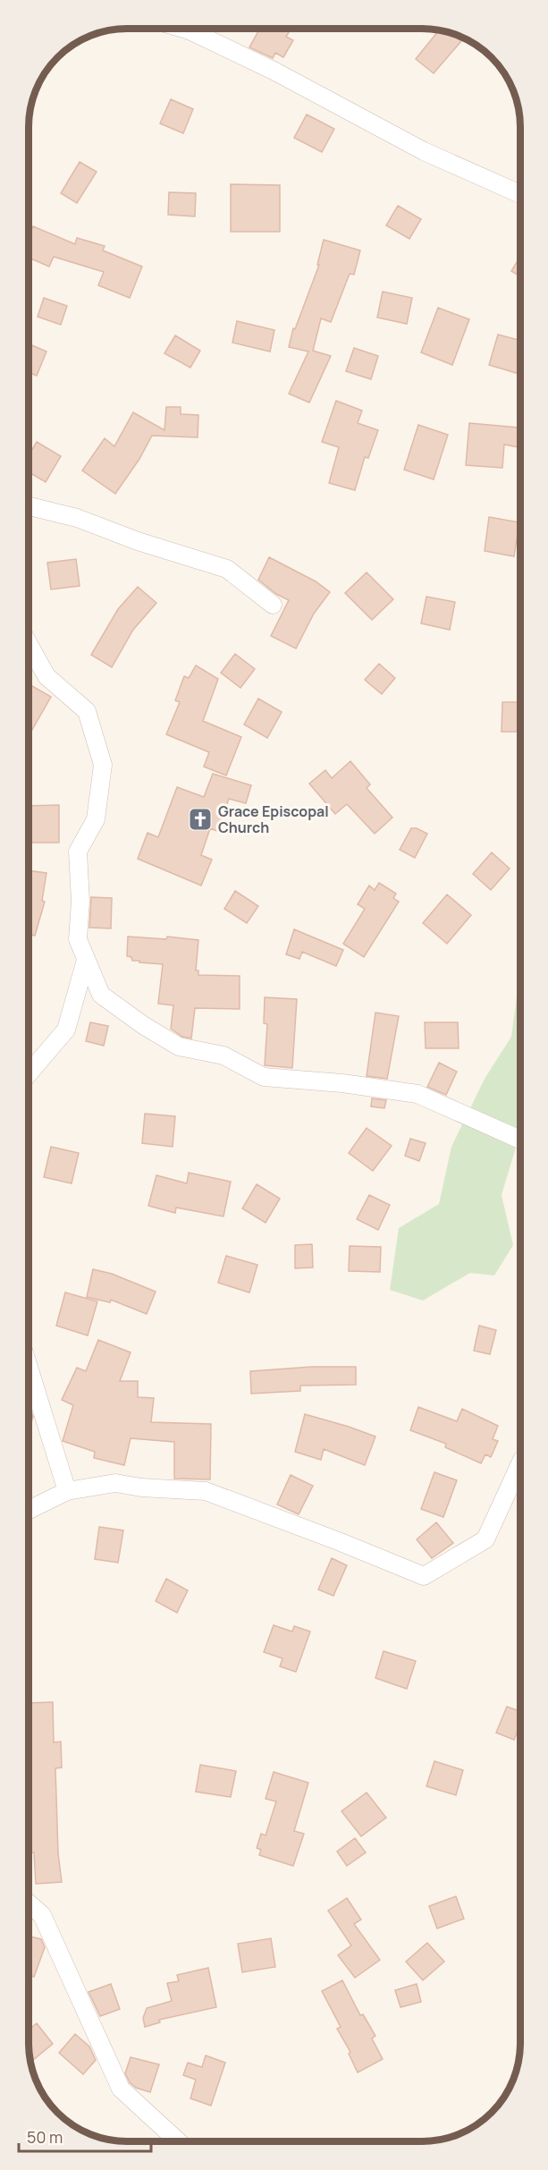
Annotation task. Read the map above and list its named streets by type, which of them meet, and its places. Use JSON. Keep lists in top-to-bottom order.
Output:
{
  "places": {
    "church": ["Grace Episcopal Church"]
  },
  "scale_bar": "50 m"
}
